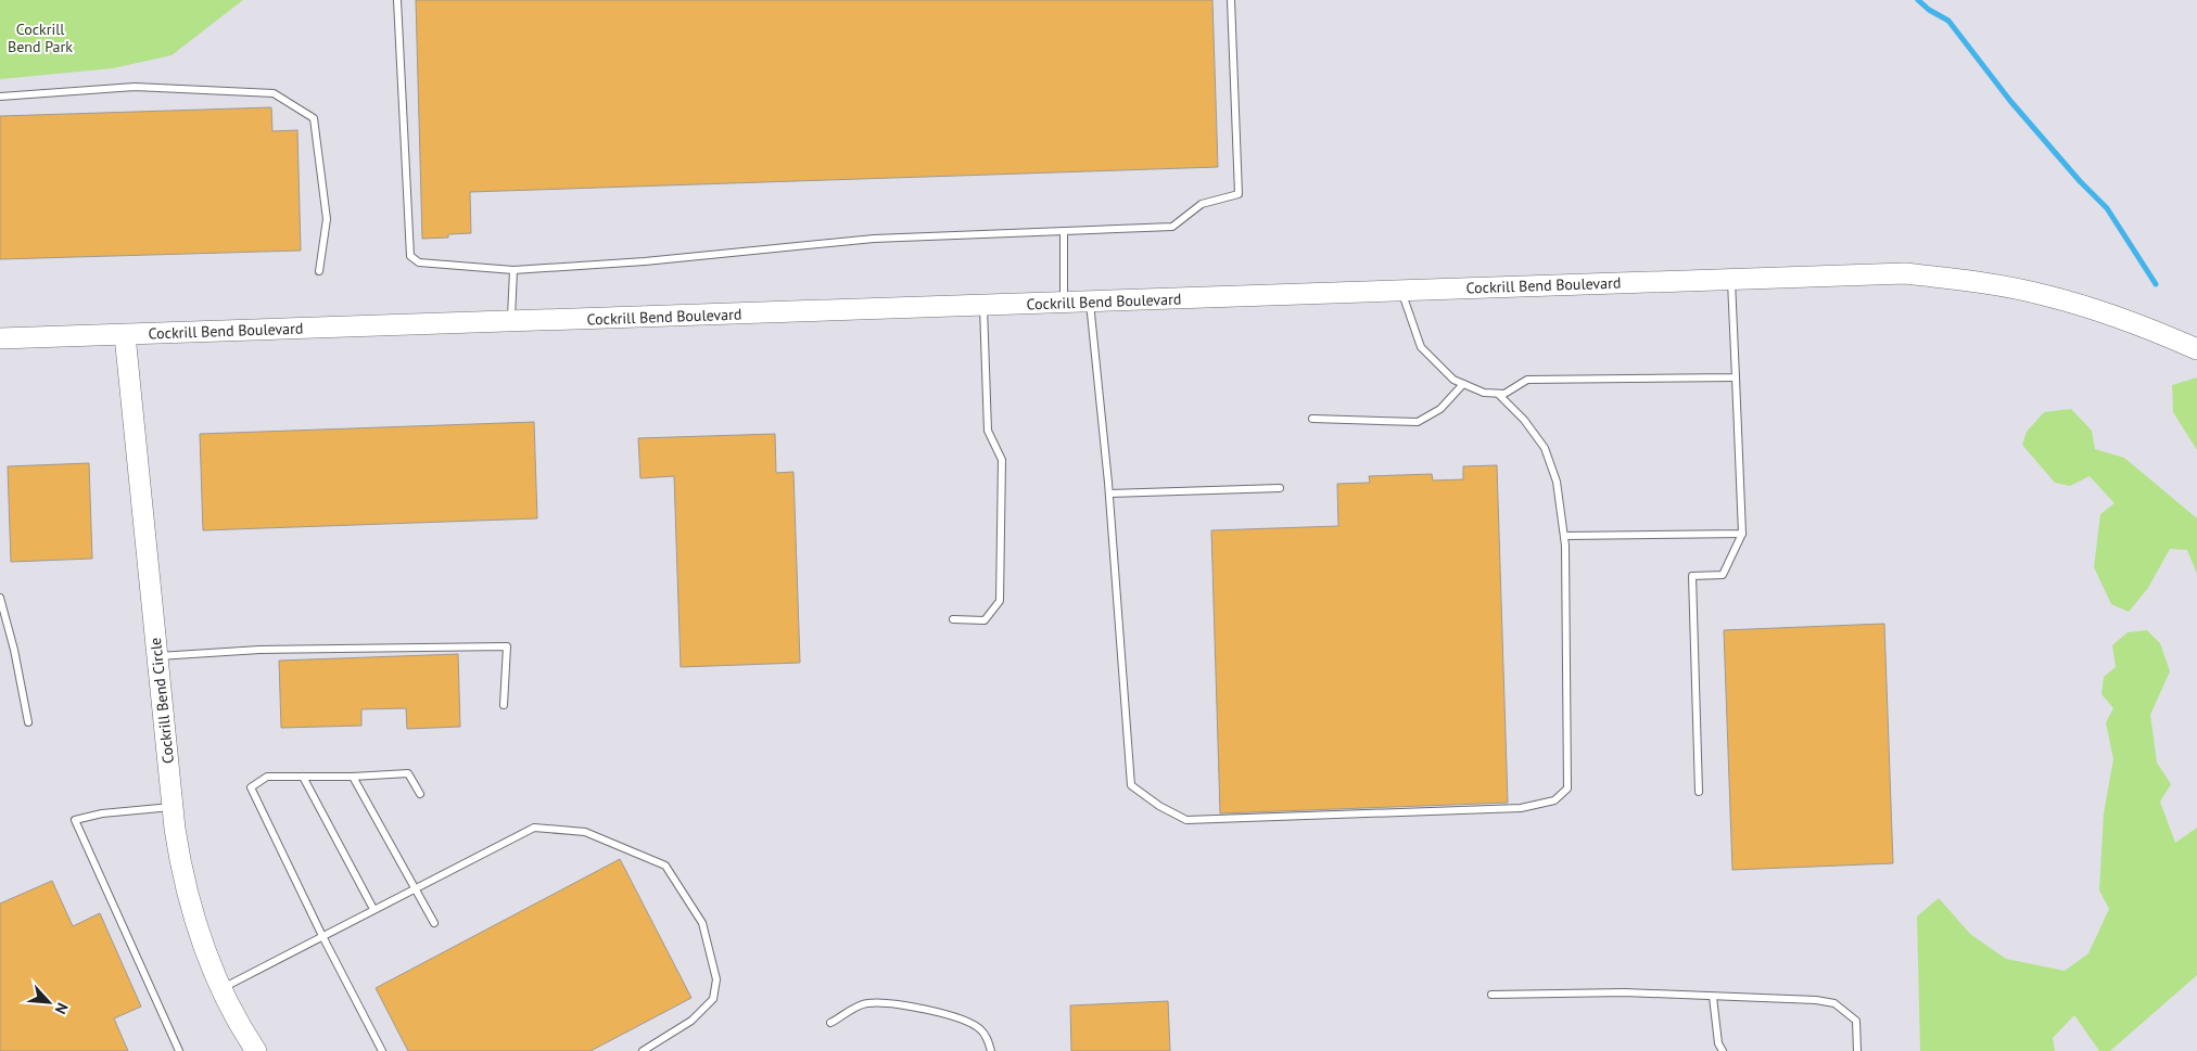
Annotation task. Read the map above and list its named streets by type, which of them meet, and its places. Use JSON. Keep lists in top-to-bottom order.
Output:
{
  "streets": {
    "street": ["Cockrill Bend Boulevard", "Cockrill Bend Circle"]
  },
  "crossings": [
    ["Cockrill Bend Boulevard", "Cockrill Bend Circle"]
  ],
  "parks": ["Cockrill Bend Park"],
  "north": "bottom right"
}
